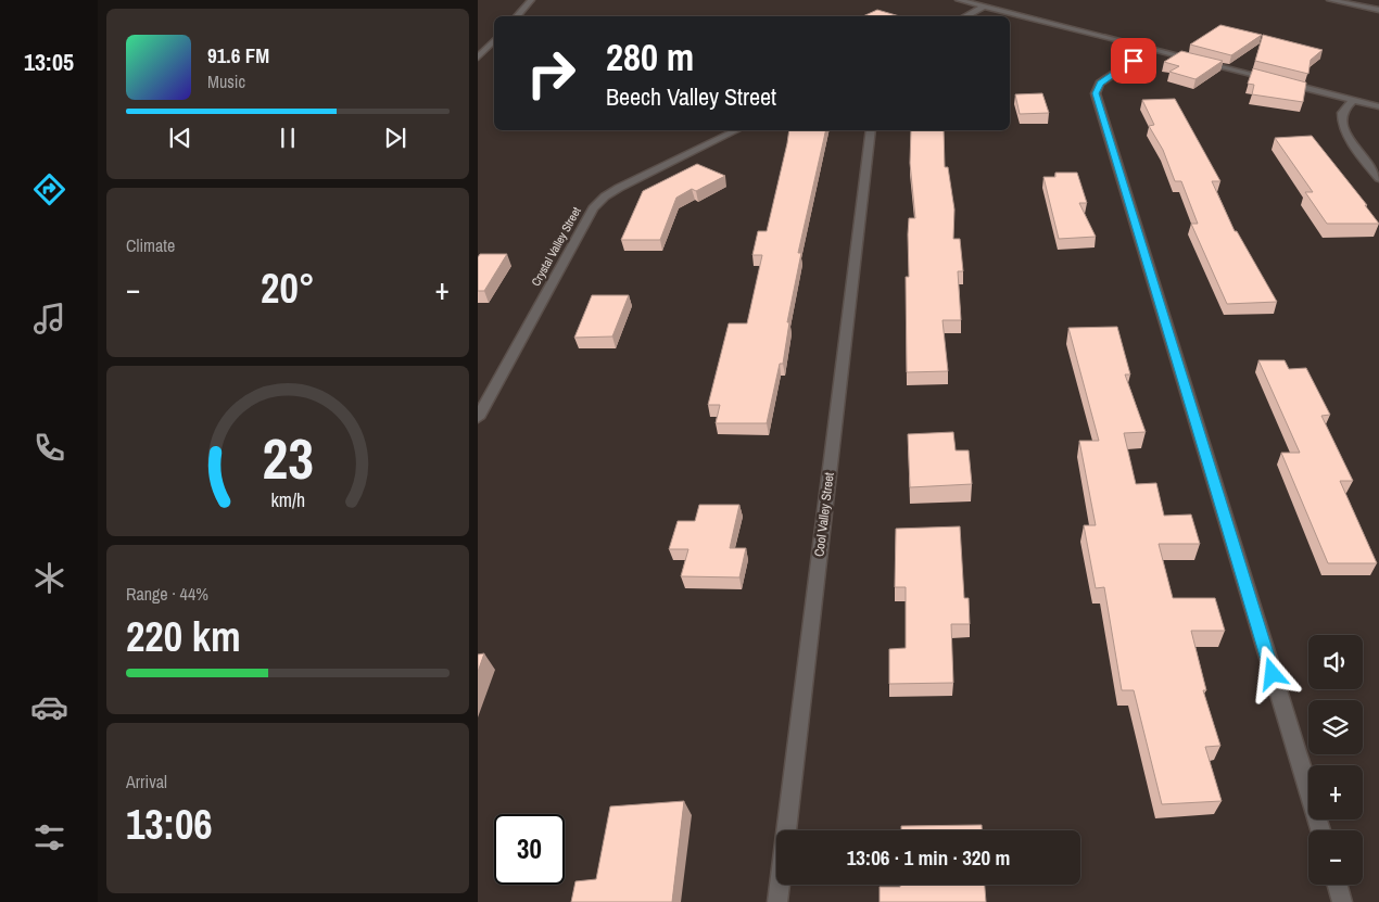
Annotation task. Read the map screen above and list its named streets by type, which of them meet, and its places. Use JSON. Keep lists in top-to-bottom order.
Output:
{
  "streets": {
    "street": ["Crystal Valley Street", "Cool Valley Street"]
  },
  "page": {
    "tabs": "13:05",
    "turn": ["280 m", "Beech Valley Street"],
    "song": ["91.6 FM", "Music"],
    "tile": [
      "Climate",
      ["Range · 44%", "220 km"],
      ["Arrival", "13:06"]
    ],
    "heat": ["−", "20°", "+"],
    "map_buttons": ["+", "−"],
    "limit": "30",
    "trip": "13:06 · 1 min · 320 m",
    "gauge": ["23", "km/h"]
  }
}
